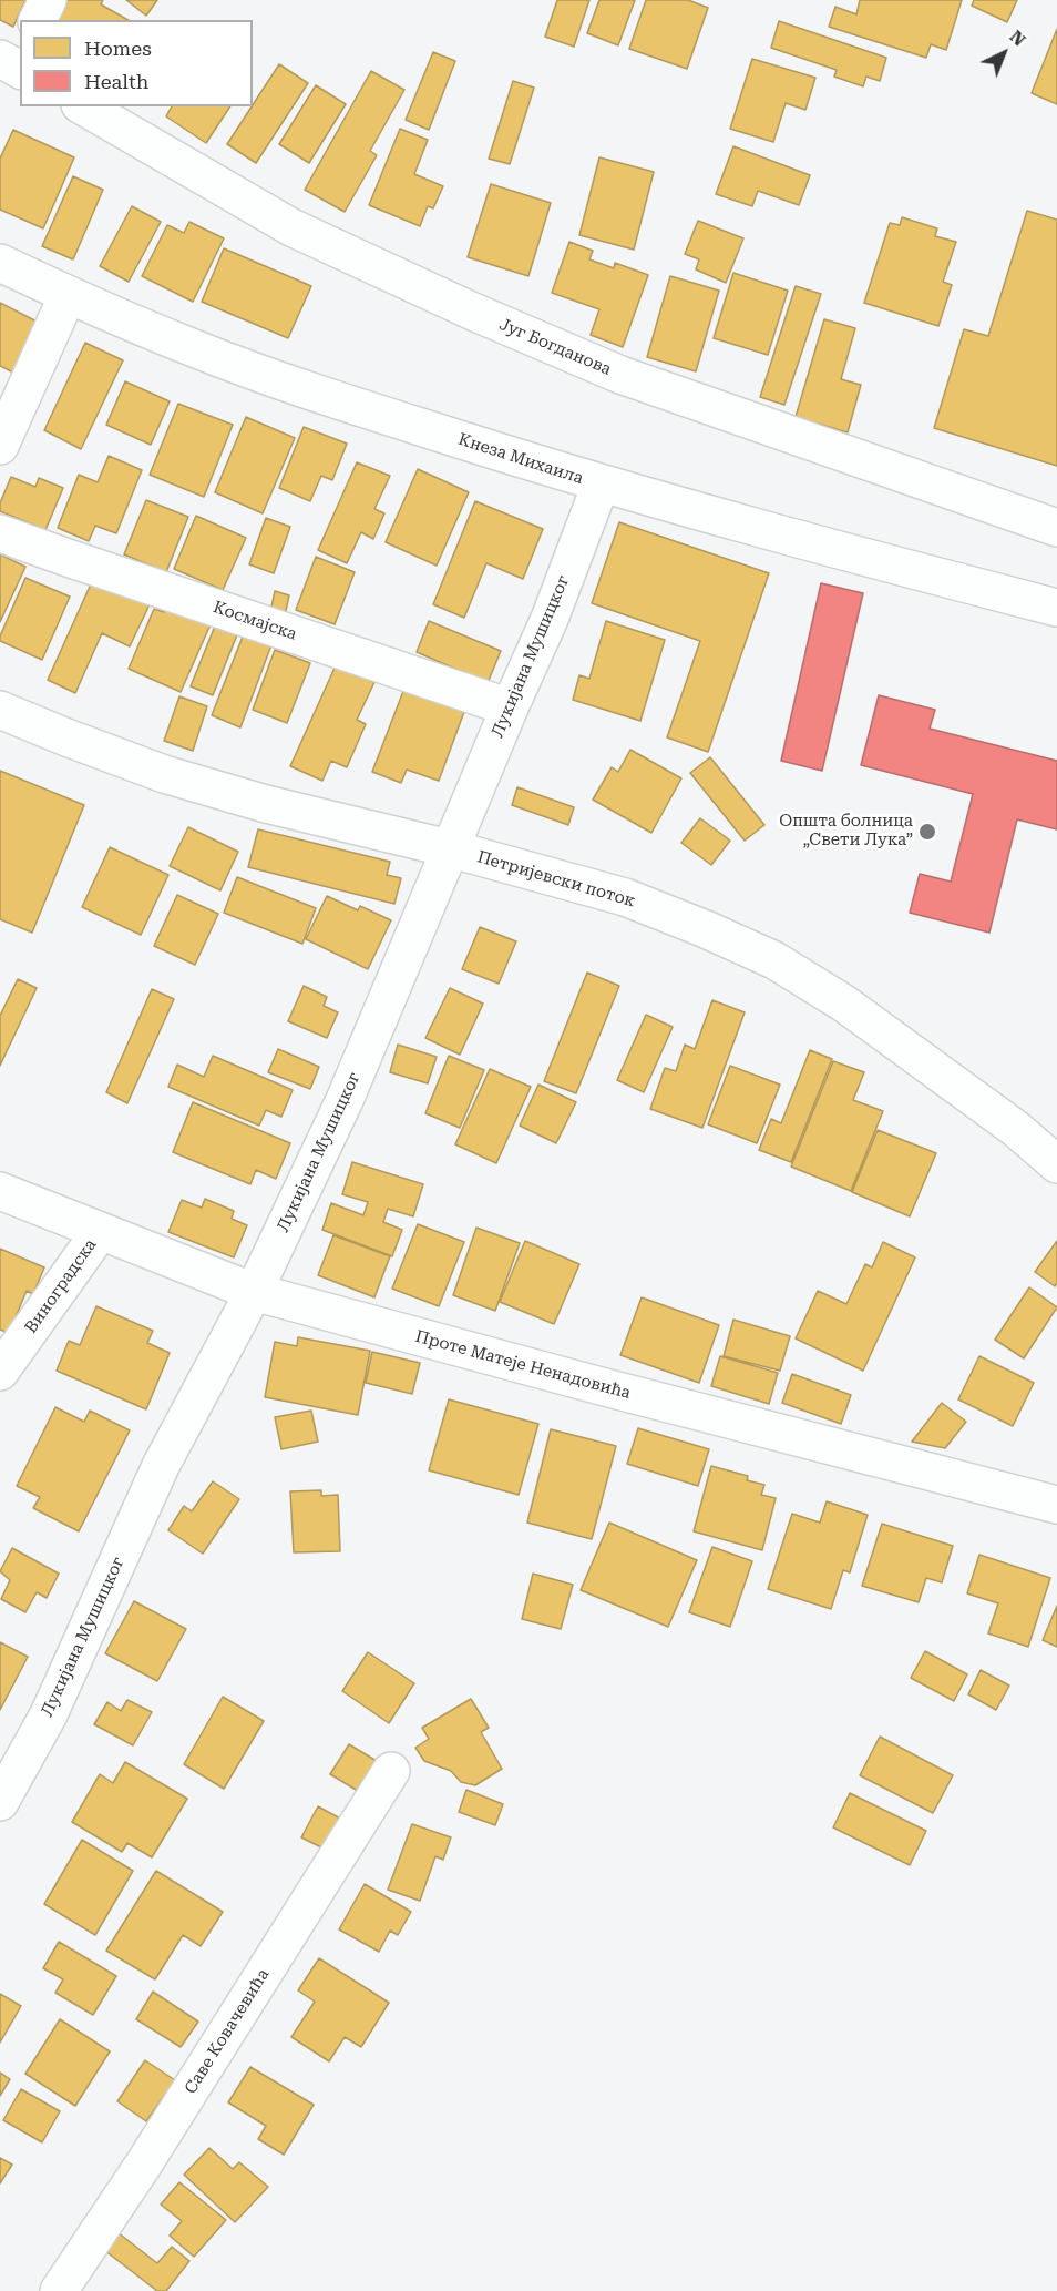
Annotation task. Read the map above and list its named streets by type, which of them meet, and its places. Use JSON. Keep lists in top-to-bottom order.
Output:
{
  "streets": {
    "street": [
      "Југ Богданова",
      "Кнеза Михаила",
      "Космајска",
      "Лукијана Мушицког",
      "Петријевски поток",
      "Виноградска",
      "Проте Матеје Ненадовића",
      "Саве Ковачевића"
    ]
  },
  "crossings": [
    ["Кнеза Михаила", "Лукијана Мушицког"],
    ["Космајска", "Лукијана Мушицког"],
    ["Лукијана Мушицког", "Петријевски поток"],
    ["Лукијана Мушицког", "Проте Матеје Ненадовића"],
    ["Виноградска", "Проте Матеје Ненадовића"]
  ],
  "places": ["Општа болница „Свети Лука”"],
  "legend": ["Homes", "Health"],
  "north": "top right"
}
